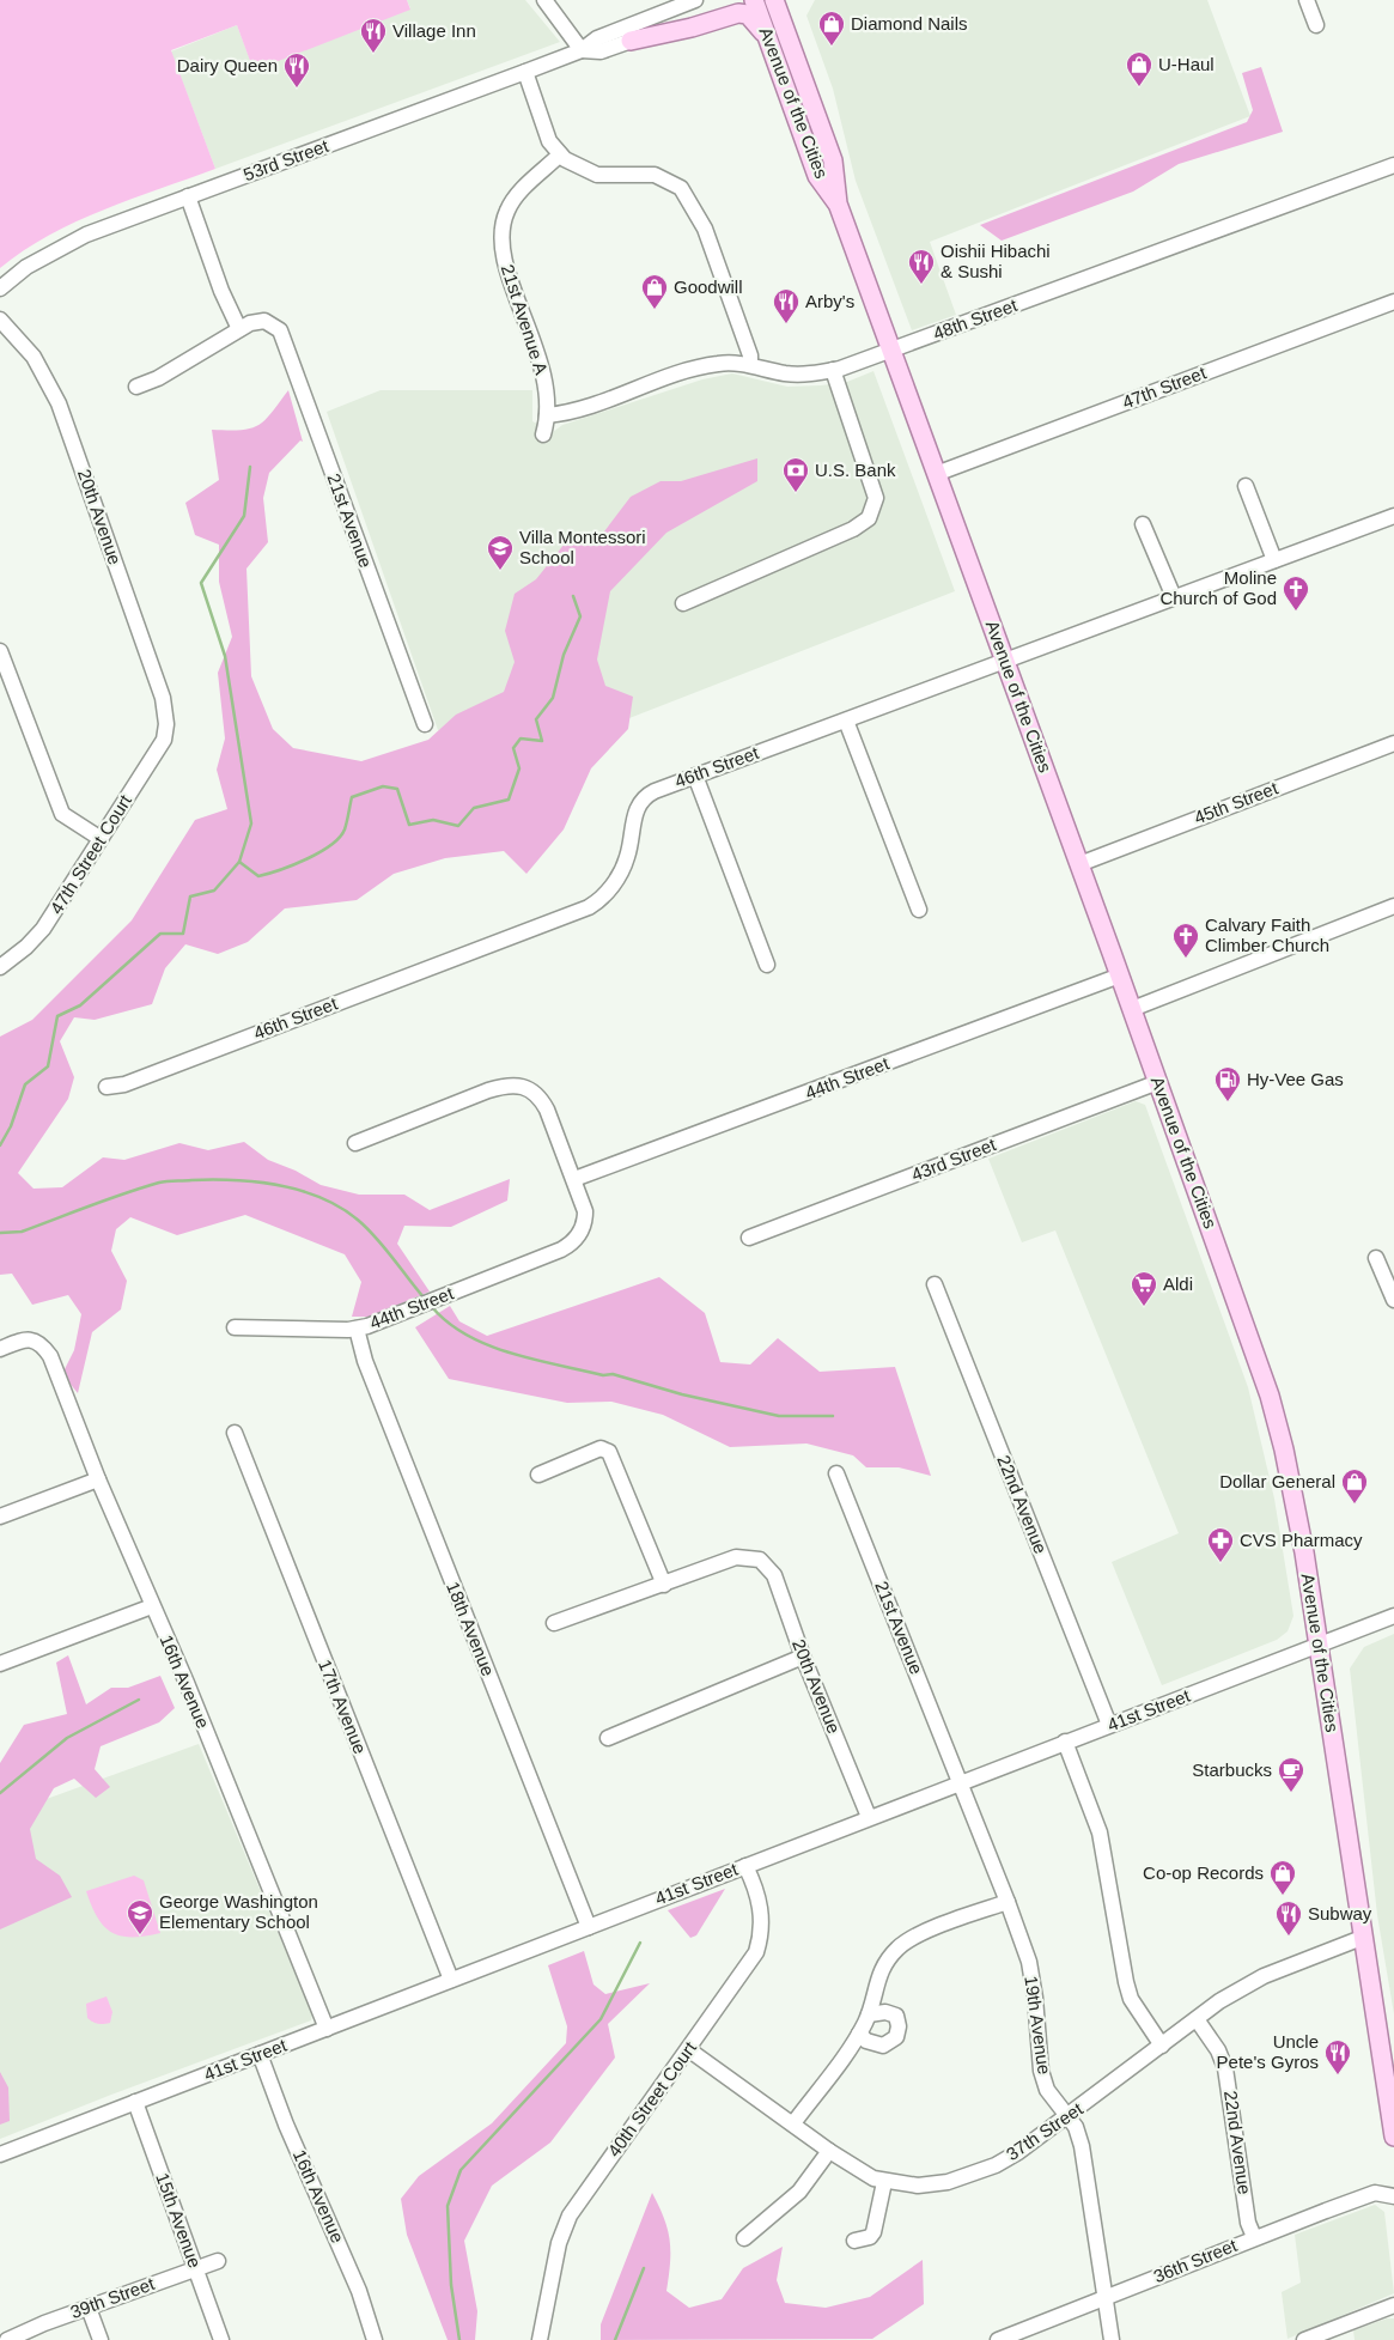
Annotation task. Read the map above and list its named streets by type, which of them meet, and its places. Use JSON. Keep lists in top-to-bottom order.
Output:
{
  "streets": {
    "main road": ["Avenue of the Cities"],
    "street": [
      "53rd Street",
      "21st Avenue A",
      "48th Street",
      "47th Street",
      "20th Avenue",
      "21st Avenue",
      "46th Street",
      "45th Street",
      "47th Street Court",
      "44th Street",
      "43rd Street",
      "22nd Avenue",
      "18th Avenue",
      "16th Avenue",
      "17th Avenue",
      "41st Street",
      "19th Avenue",
      "40th Street Court",
      "37th Street",
      "15th Avenue",
      "36th Street",
      "39th Street"
    ]
  },
  "crossings": [
    ["Avenue of the Cities", "48th Street"],
    ["Avenue of the Cities", "47th Street"],
    ["Avenue of the Cities", "46th Street"],
    ["Avenue of the Cities", "45th Street"],
    ["Avenue of the Cities", "44th Street"],
    ["Avenue of the Cities", "43rd Street"],
    ["Avenue of the Cities", "41st Street"],
    ["Avenue of the Cities", "37th Street"],
    ["21st Avenue A", "48th Street"],
    ["20th Avenue", "47th Street Court"],
    ["20th Avenue", "41st Street"],
    ["21st Avenue", "41st Street"],
    ["21st Avenue", "19th Avenue"],
    ["44th Street", "18th Avenue"],
    ["22nd Avenue", "41st Street"],
    ["22nd Avenue", "37th Street"],
    ["22nd Avenue", "36th Street"],
    ["18th Avenue", "41st Street"],
    ["16th Avenue", "41st Street"],
    ["17th Avenue", "41st Street"],
    ["41st Street", "19th Avenue"],
    ["41st Street", "40th Street Court"],
    ["41st Street", "15th Avenue"],
    ["19th Avenue", "37th Street"],
    ["19th Avenue", "36th Street"],
    ["40th Street Court", "37th Street"],
    ["15th Avenue", "39th Street"]
  ],
  "places": {
    "shop": [
      "Diamond Nails",
      "U-Haul",
      "Goodwill",
      "Dollar General",
      "Co-op Records"
    ],
    "restaurant": [
      "Village Inn",
      "Dairy Queen",
      "Oishii Hibachi & Sushi",
      "Arby's",
      "Subway",
      "Uncle Pete's Gyros"
    ],
    "bank": ["U.S. Bank"],
    "school or university": ["Villa Montessori School", "George Washington Elementary School"],
    "church": ["Moline Church of God", "Calvary Faith Climber Church"],
    "fuel station": ["Hy-Vee Gas"],
    "supermarket": ["Aldi"],
    "pharmacy": ["CVS Pharmacy"],
    "cafe": ["Starbucks"]
  }
}
